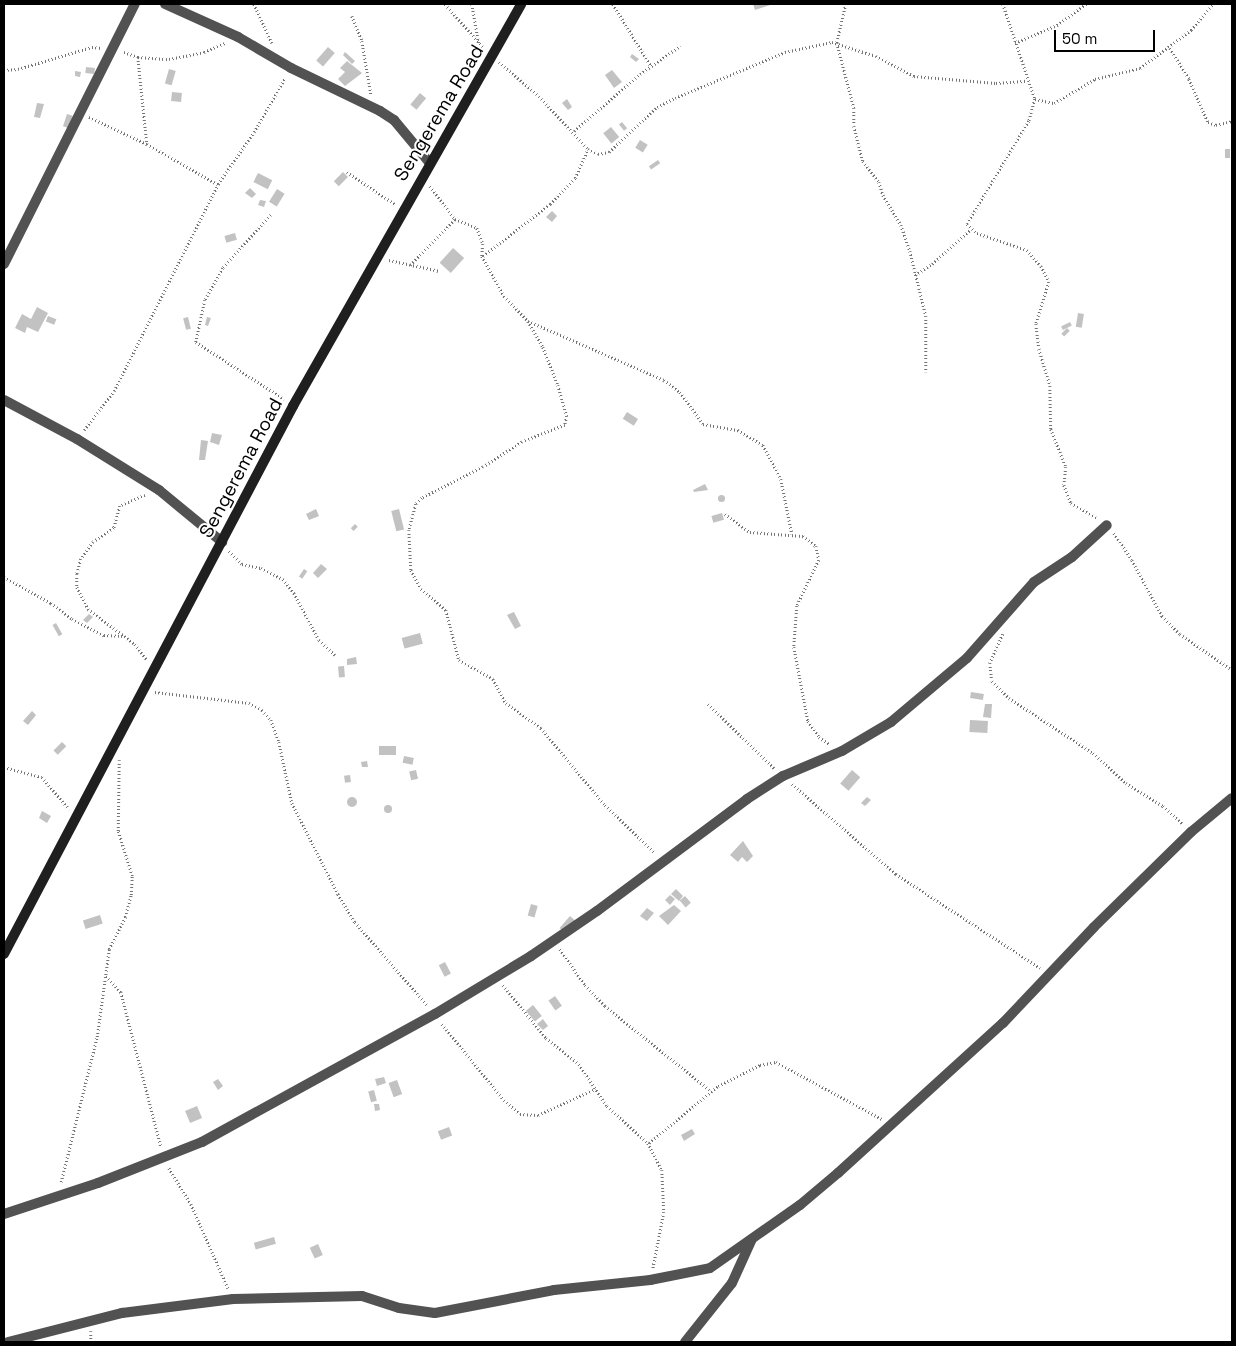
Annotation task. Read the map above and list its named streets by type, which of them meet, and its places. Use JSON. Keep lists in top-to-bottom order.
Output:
{
  "streets": {
    "main road": ["Sengerema Road"]
  },
  "scale_bar": "50 m"
}
